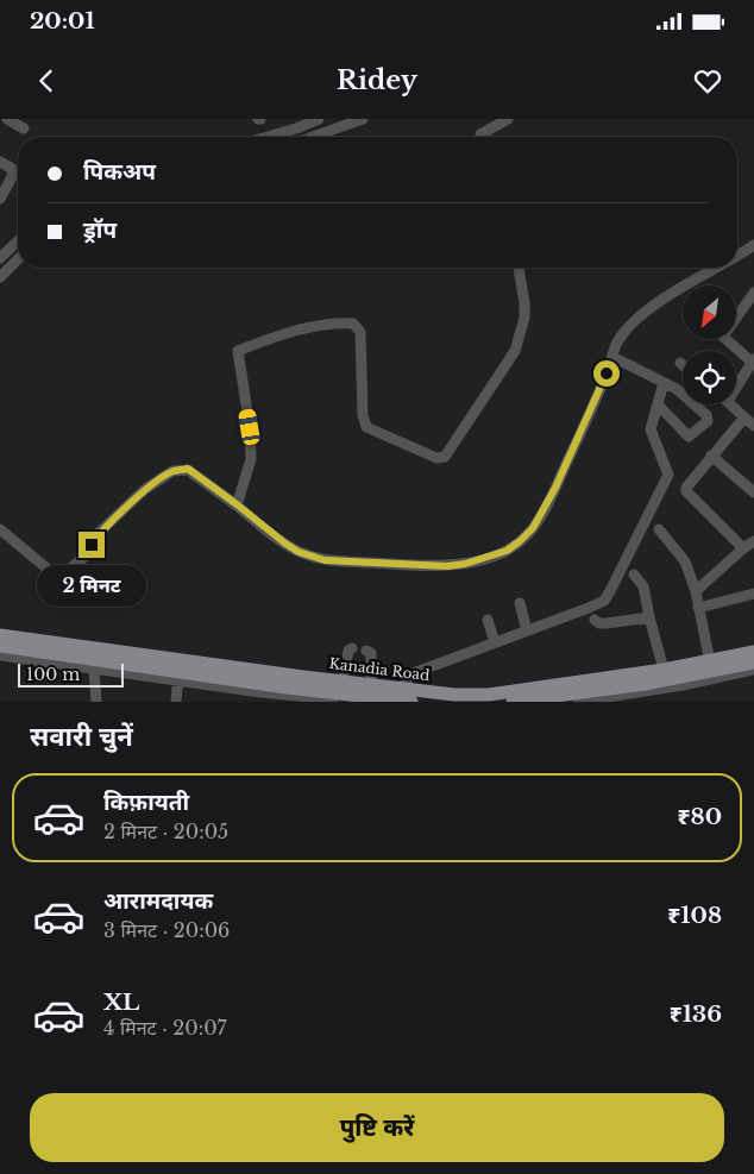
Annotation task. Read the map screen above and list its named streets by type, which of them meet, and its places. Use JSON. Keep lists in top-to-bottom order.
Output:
{
  "streets": {
    "main road": ["Kanadia Road"]
  },
  "scale_bar": "100 m",
  "north": "bottom left",
  "page": {
    "status": "20:01",
    "header": "Ridey",
    "banner": ["पिकअप", "ड्रॉप"],
    "bubble": "2 मिनट",
    "scale": "100 m",
    "heading": "सवारी चुनें",
    "list": [
      {
        "name": "किफ़ायती",
        "note": "2 मिनट · 20:05",
        "value": "₹80"
      },
      {
        "name": "आरामदायक",
        "note": "3 मिनट · 20:06",
        "value": "₹108"
      },
      {
        "name": "XL",
        "note": "4 मिनट · 20:07",
        "value": "₹136"
      }
    ],
    "buttons": "पुष्टि करें"
  }
}
